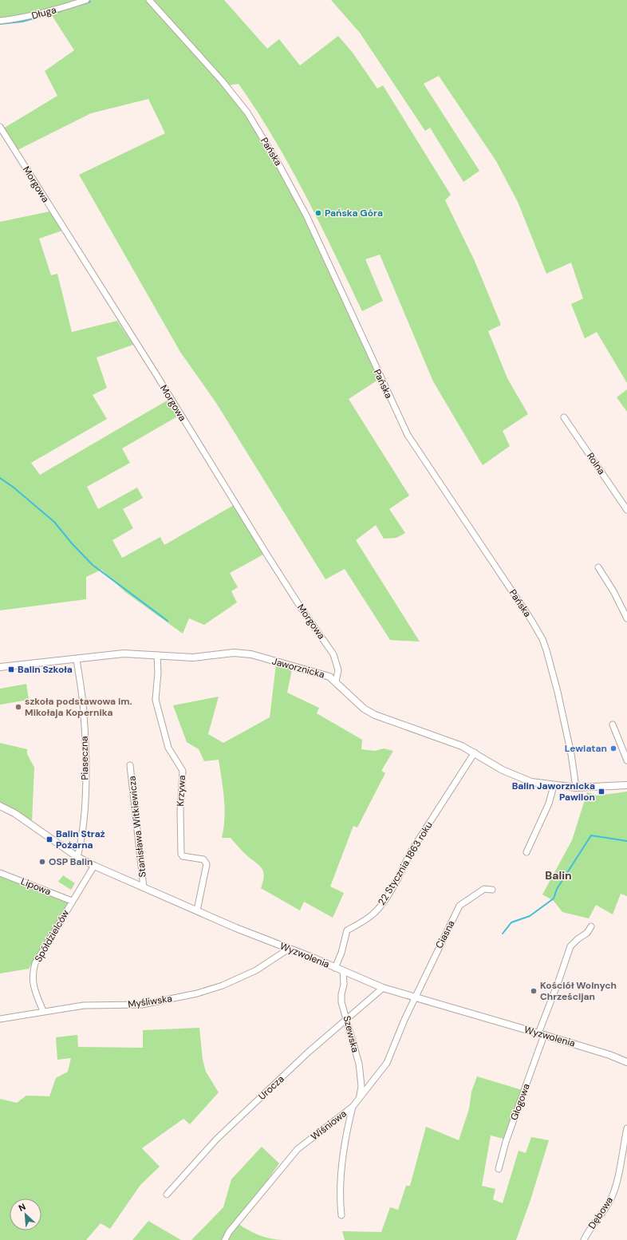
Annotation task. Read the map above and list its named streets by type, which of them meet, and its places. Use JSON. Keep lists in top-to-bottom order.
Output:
{
  "streets": {
    "street": [
      "Długa",
      "Pańska",
      "Morgowa",
      "Rolna",
      "Jaworznicka",
      "Piaseczna",
      "Krzywa",
      "Stanisława Witkiewicza",
      "22 Stycznia 1863 roku",
      "Lipowa",
      "Ciasna",
      "Spółdzielców",
      "Wyzwolenia",
      "Myśliwska",
      "Szewska",
      "Urocza",
      "Głogowa",
      "Wiśniowa",
      "Dębowa"
    ]
  },
  "crossings": [
    ["Pańska", "Jaworznicka"],
    ["Morgowa", "Jaworznicka"],
    ["Jaworznicka", "Piaseczna"],
    ["Jaworznicka", "Krzywa"],
    ["Jaworznicka", "22 Stycznia 1863 roku"],
    ["Piaseczna", "Wyzwolenia"],
    ["Krzywa", "Wyzwolenia"],
    ["Stanisława Witkiewicza", "Wyzwolenia"],
    ["22 Stycznia 1863 roku", "Wyzwolenia"],
    ["Lipowa", "Spółdzielców"],
    ["Ciasna", "Wyzwolenia"],
    ["Ciasna", "Wiśniowa"],
    ["Spółdzielców", "Wyzwolenia"],
    ["Spółdzielców", "Myśliwska"],
    ["Wyzwolenia", "Myśliwska"],
    ["Wyzwolenia", "Szewska"],
    ["Wyzwolenia", "Urocza"],
    ["Wyzwolenia", "Głogowa"],
    ["Wyzwolenia", "Wiśniowa"],
    ["Szewska", "Urocza"],
    ["Szewska", "Wiśniowa"]
  ],
  "districts": ["Balin"],
  "places": {
    "other": [
      "Pańska Góra",
      "szkoła podstawowa im. Mikołaja Kopernika",
      "Lewiatan",
      "OSP Balin",
      "Kościół Wolnych Chrześcijan"
    ],
    "transit": ["Balin Szkoła", "Balin Jaworznicka Pawilon", "Balin Straż Pożarna"]
  },
  "north": "top left"
}
